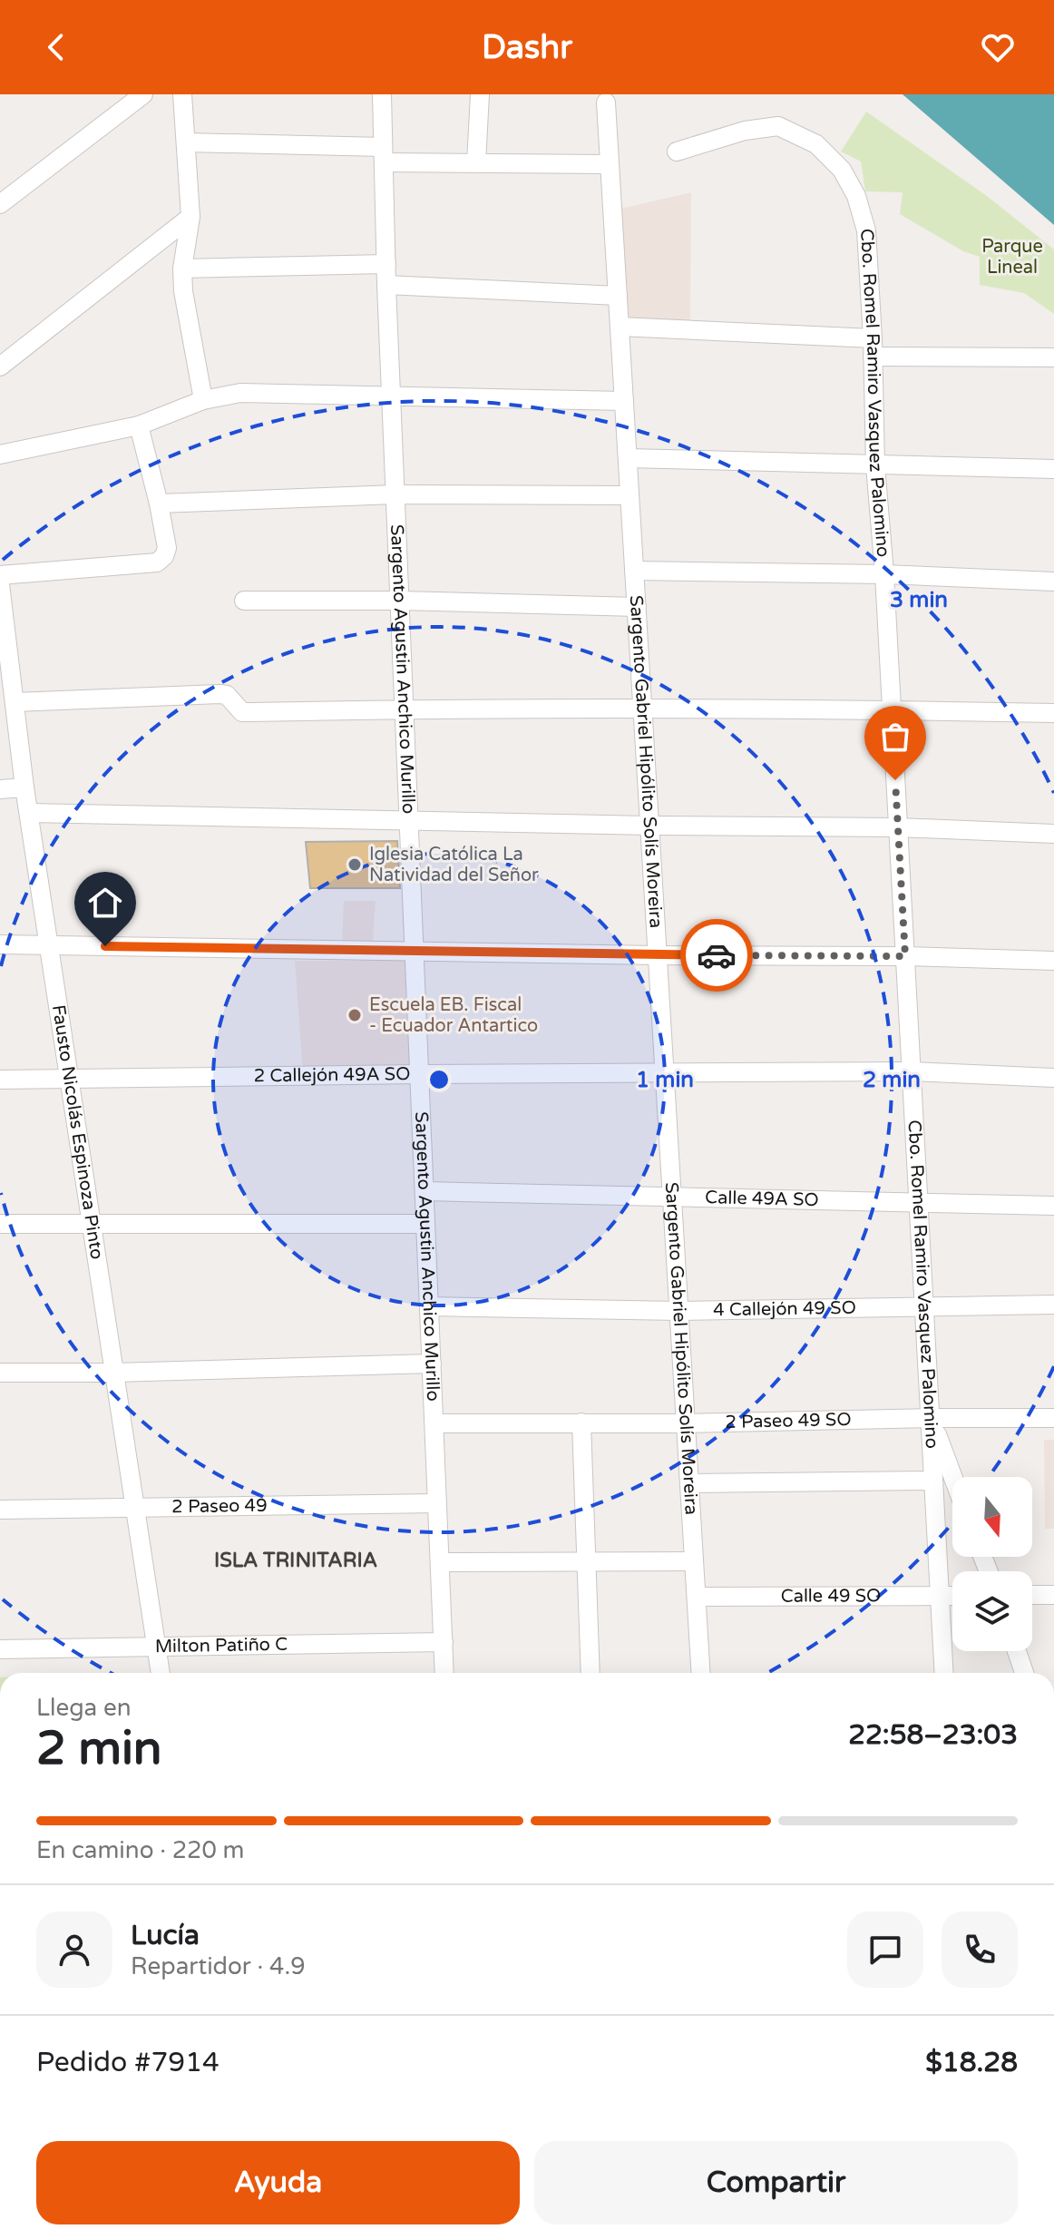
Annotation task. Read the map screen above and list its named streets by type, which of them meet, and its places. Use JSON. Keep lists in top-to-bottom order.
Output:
{
  "streets": {
    "street": [
      "Cbo. Romel Ramiro Vasquez Palomino",
      "Sargento Agustin Anchico Murillo",
      "Sargento Gabriel Hipólito Solís Moreira",
      "2 Callejón 49A SO",
      "Fausto Nicolás Espinoza Pinto",
      "Calle 49A SO",
      "4 Callejón 49 SO",
      "2 Paseo 49 SO",
      "2 Paseo 49",
      "Calle 49 SO",
      "Milton Patiño C"
    ]
  },
  "crossings": [
    ["Cbo. Romel Ramiro Vasquez Palomino", "2 Callejón 49A SO"],
    ["Cbo. Romel Ramiro Vasquez Palomino", "Calle 49A SO"],
    ["Cbo. Romel Ramiro Vasquez Palomino", "4 Callejón 49 SO"],
    ["Cbo. Romel Ramiro Vasquez Palomino", "2 Paseo 49 SO"],
    ["Cbo. Romel Ramiro Vasquez Palomino", "Calle 49 SO"],
    ["Sargento Agustin Anchico Murillo", "2 Callejón 49A SO"],
    ["Sargento Agustin Anchico Murillo", "Calle 49A SO"],
    ["Sargento Agustin Anchico Murillo", "4 Callejón 49 SO"],
    ["Sargento Agustin Anchico Murillo", "2 Paseo 49 SO"],
    ["Sargento Agustin Anchico Murillo", "2 Paseo 49"],
    ["Sargento Agustin Anchico Murillo", "Milton Patiño C"],
    ["Sargento Gabriel Hipólito Solís Moreira", "2 Callejón 49A SO"],
    ["Sargento Gabriel Hipólito Solís Moreira", "Calle 49A SO"],
    ["Sargento Gabriel Hipólito Solís Moreira", "4 Callejón 49 SO"],
    ["Sargento Gabriel Hipólito Solís Moreira", "2 Paseo 49 SO"],
    ["Sargento Gabriel Hipólito Solís Moreira", "Calle 49 SO"],
    ["2 Callejón 49A SO", "Fausto Nicolás Espinoza Pinto"],
    ["Fausto Nicolás Espinoza Pinto", "2 Paseo 49"],
    ["Fausto Nicolás Espinoza Pinto", "Milton Patiño C"]
  ],
  "districts": ["ISLA TRINITARIA"],
  "parks": ["Parque Lineal"],
  "places": ["Iglesia Católica La Natividad del Señor", "Escuela EB. Fiscal - Ecuador Antartico"],
  "north": "bottom",
  "page": {
    "header": "Dashr",
    "heading": ["2 min", "Llega en", "22:58–23:03"],
    "panel": [
      "Lucía",
      "Repartidor · 4.9",
      "Pedido #7914",
      "$18.28"
    ],
    "bar": "En camino · 220 m",
    "buttons": ["Ayuda", "Compartir"]
  },
  "rings": ["3 min", "1 min", "2 min"]
}
